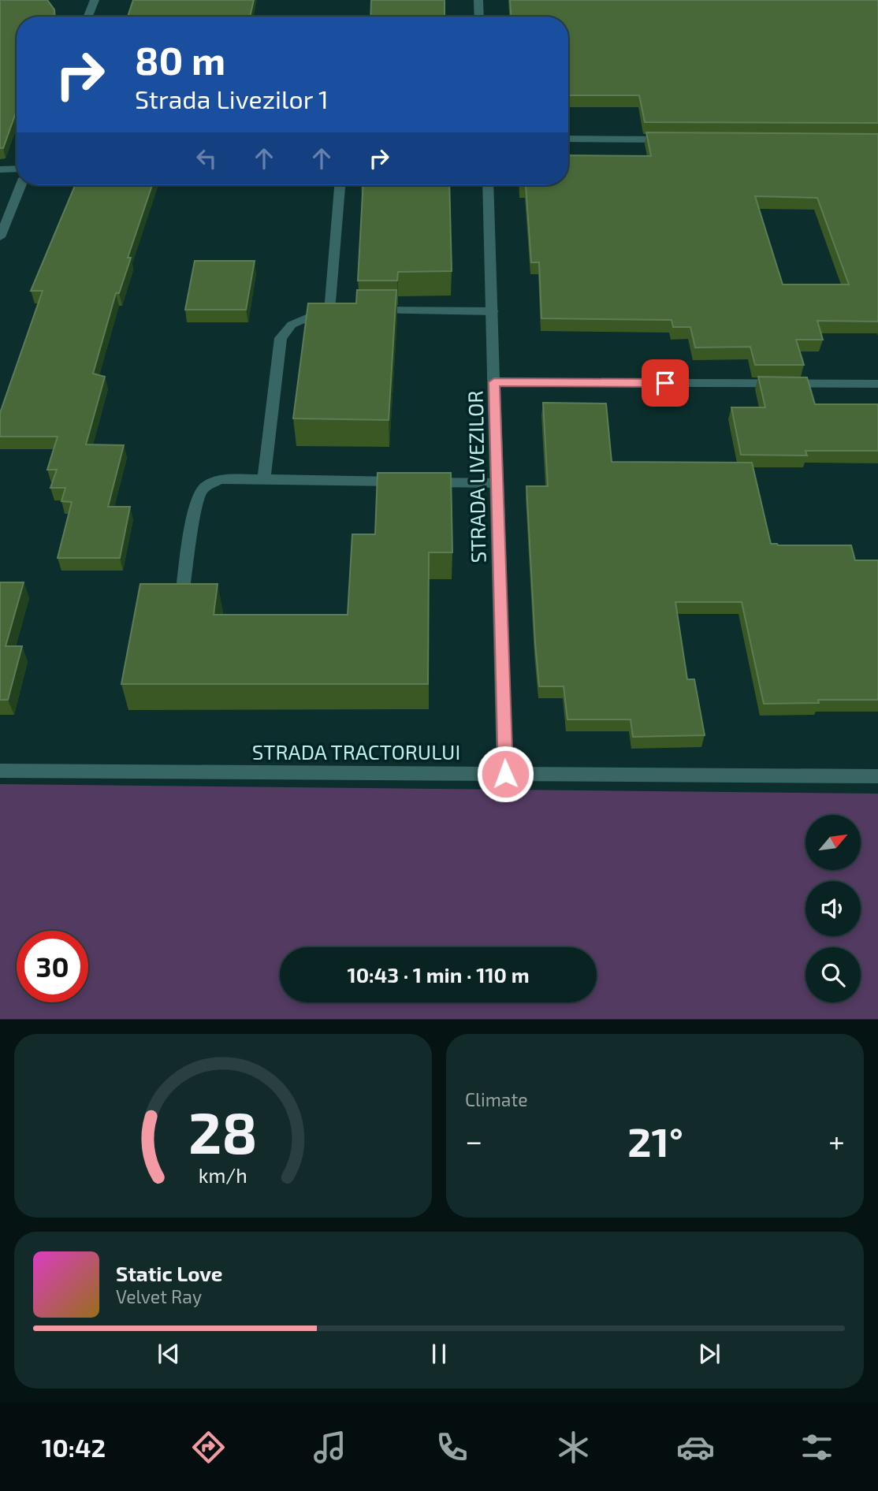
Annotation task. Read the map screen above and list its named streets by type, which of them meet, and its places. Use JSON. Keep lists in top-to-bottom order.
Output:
{
  "streets": {
    "street": ["STRADA LIVEZILOR", "STRADA TRACTORULUI"]
  },
  "crossings": [
    ["STRADA LIVEZILOR", "STRADA TRACTORULUI"]
  ],
  "north": "top right",
  "page": {
    "turn": ["80 m", "Strada Livezilor 1"],
    "limit": "30",
    "trip": "10:43 · 1 min · 110 m",
    "tile": "Climate",
    "heat": ["−", "21°", "+"],
    "song": ["Static Love", "Velvet Ray"],
    "tabs": "10:42",
    "gauge": ["28", "km/h"]
  }
}
